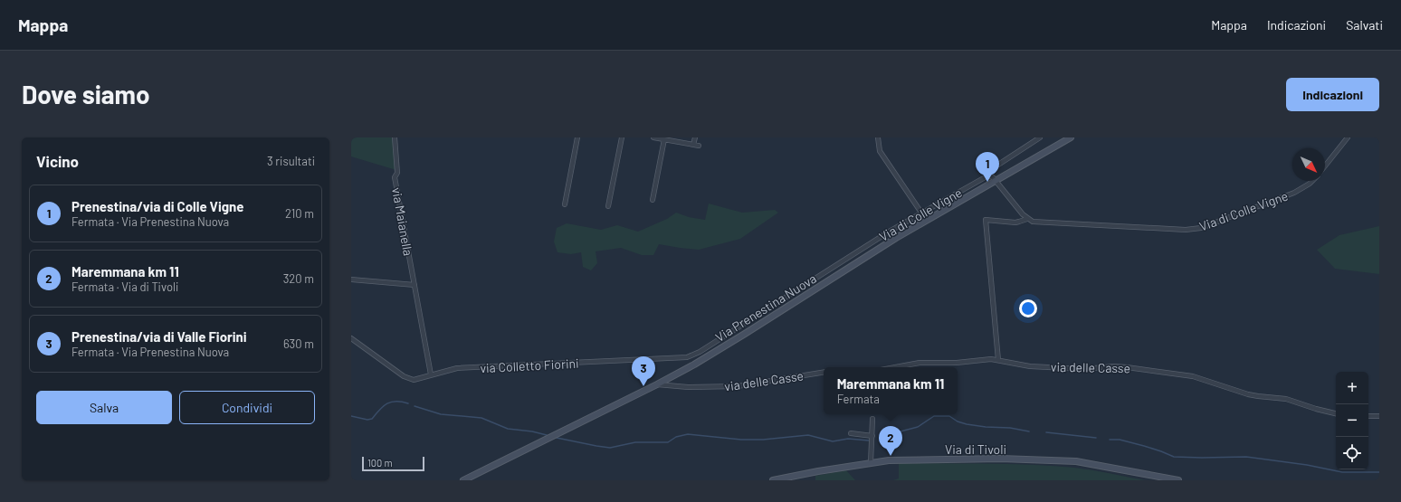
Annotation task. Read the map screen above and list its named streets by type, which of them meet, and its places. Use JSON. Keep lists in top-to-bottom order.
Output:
{
  "streets": {
    "main road": ["Via Prenestina Nuova", "Via di Tivoli"],
    "street": [
      "Via di Colle Vigne",
      "via Maianella",
      "via Colletto Fiorini",
      "via delle Casse"
    ]
  },
  "crossings": [
    ["Via di Colle Vigne", "Via Prenestina Nuova"],
    ["Via di Colle Vigne", "via Colletto Fiorini"],
    ["via Maianella", "via Colletto Fiorini"],
    ["Via Prenestina Nuova", "via delle Casse"]
  ],
  "scale_bar": "100 m",
  "north": "bottom right",
  "page": {
    "header": "Mappa",
    "nav": ["Mappa", "Indicazioni", "Salvati"],
    "buttons": [
      "Indicazioni",
      ["Salva", "Condividi"]
    ],
    "title": "Dove siamo",
    "heading": ["Vicino", "3 risultati"],
    "pins": ["1", "3", "2"],
    "list": [
      {
        "mark": "1",
        "name": "Prenestina/via di Colle Vigne",
        "note": "Fermata · Via Prenestina Nuova",
        "value": "210 m"
      },
      {
        "mark": "2",
        "name": "Maremmana km 11",
        "note": "Fermata · Via di Tivoli",
        "value": "320 m"
      },
      {
        "mark": "3",
        "name": "Prenestina/via di Valle Fiorini",
        "note": "Fermata · Via Prenestina Nuova",
        "value": "630 m"
      }
    ],
    "popup": ["Maremmana km 11", "Fermata"],
    "map_buttons": ["+", "−"],
    "scale": "100 m"
  }
}
